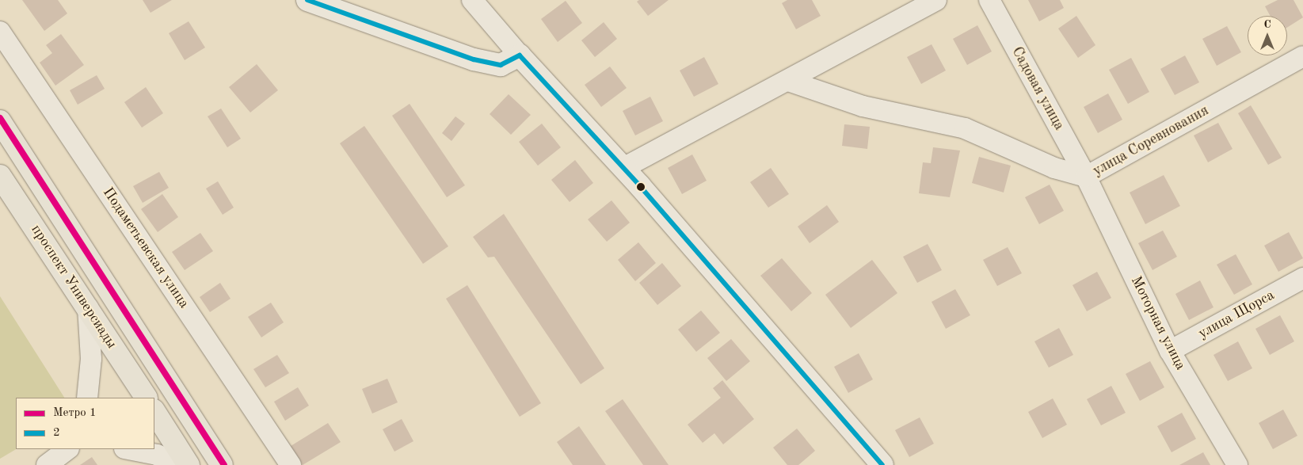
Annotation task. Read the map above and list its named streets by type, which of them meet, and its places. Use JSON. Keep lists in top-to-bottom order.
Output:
{
  "streets": {
    "main road": ["проспект Универсиады"],
    "street": [
      "Садовая улица",
      "улица Соревнования",
      "Подаметьевская улица",
      "улица Щорса",
      "Моторная улица"
    ]
  },
  "crossings": [
    ["Садовая улица", "улица Соревнования"],
    ["Садовая улица", "Моторная улица"],
    ["улица Соревнования", "Моторная улица"],
    ["улица Щорса", "Моторная улица"]
  ],
  "lines": ["transit line 2", "metro line 1"],
  "legend": ["Метро 1", "2"],
  "north": "top"
}
